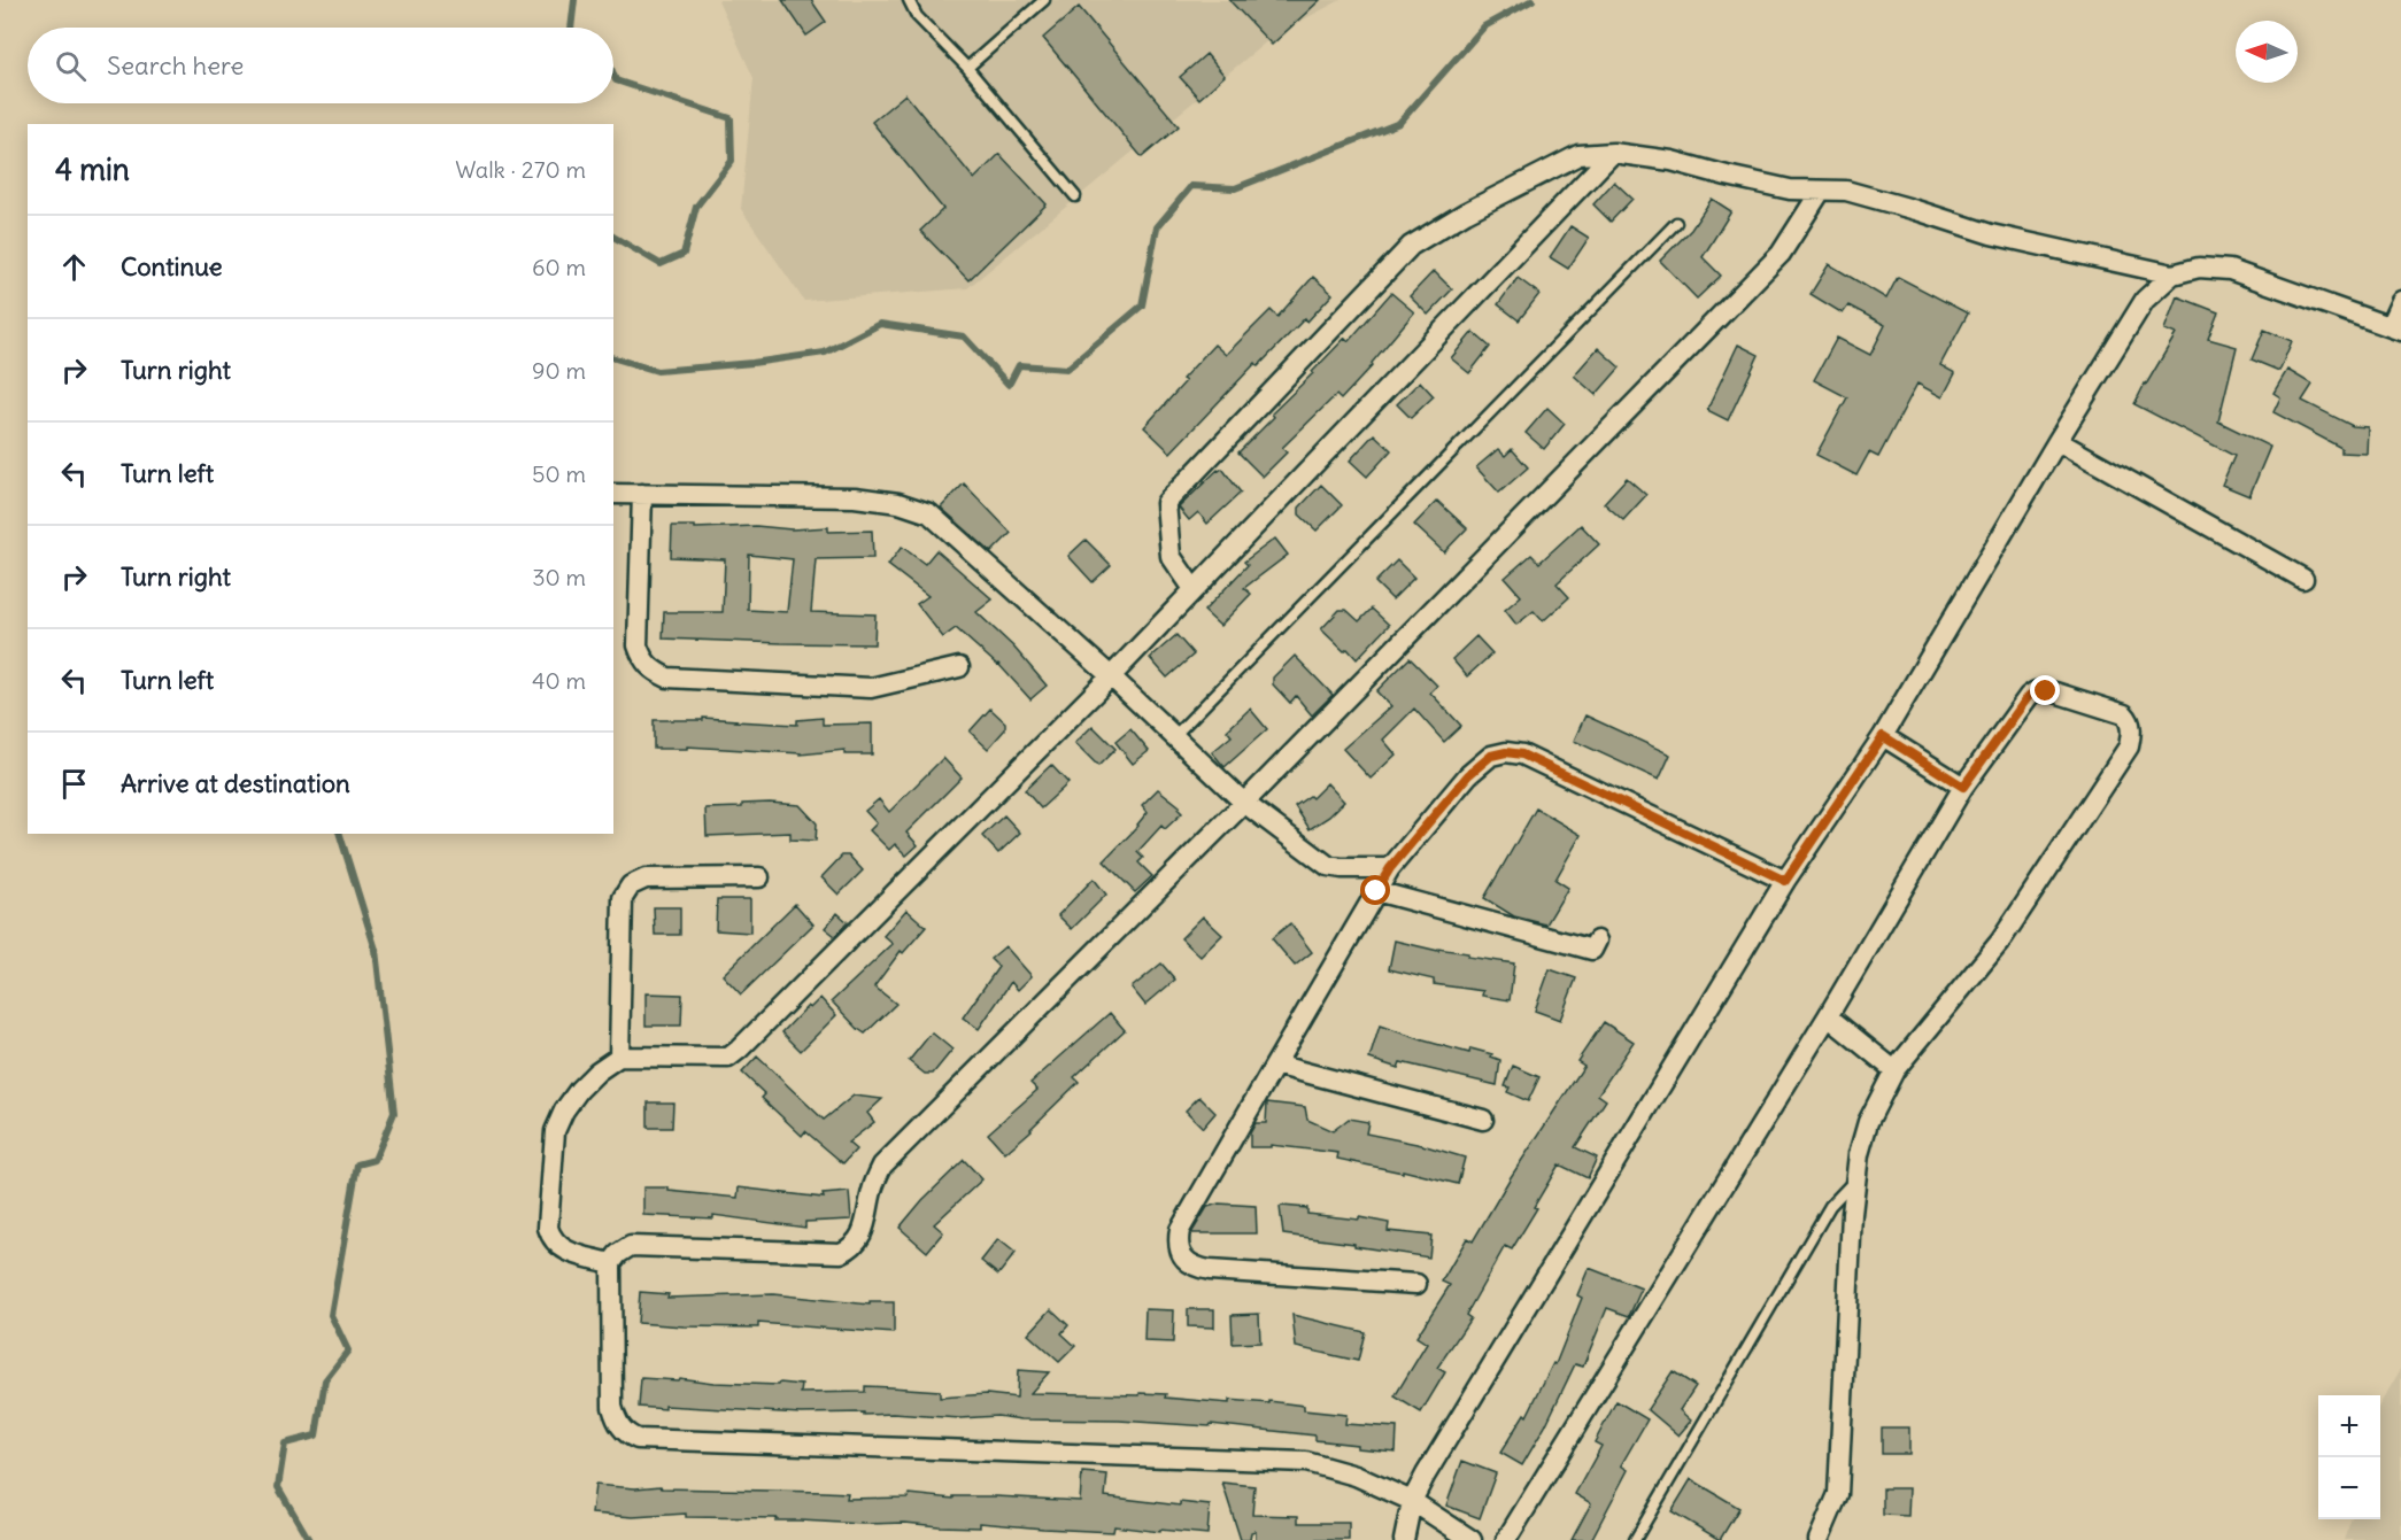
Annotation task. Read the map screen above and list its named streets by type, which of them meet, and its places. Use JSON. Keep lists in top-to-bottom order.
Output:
{
  "north": "left",
  "page": {
    "search": "Search here",
    "heading": ["4 min", "Walk · 270 m"],
    "list": [
      ["Continue", "60 m"],
      ["Turn right", "90 m"],
      ["Turn left", "50 m"],
      ["Turn right", "30 m"],
      ["Turn left", "40 m"],
      "Arrive at destination"
    ],
    "map_buttons": ["+", "−"]
  }
}
